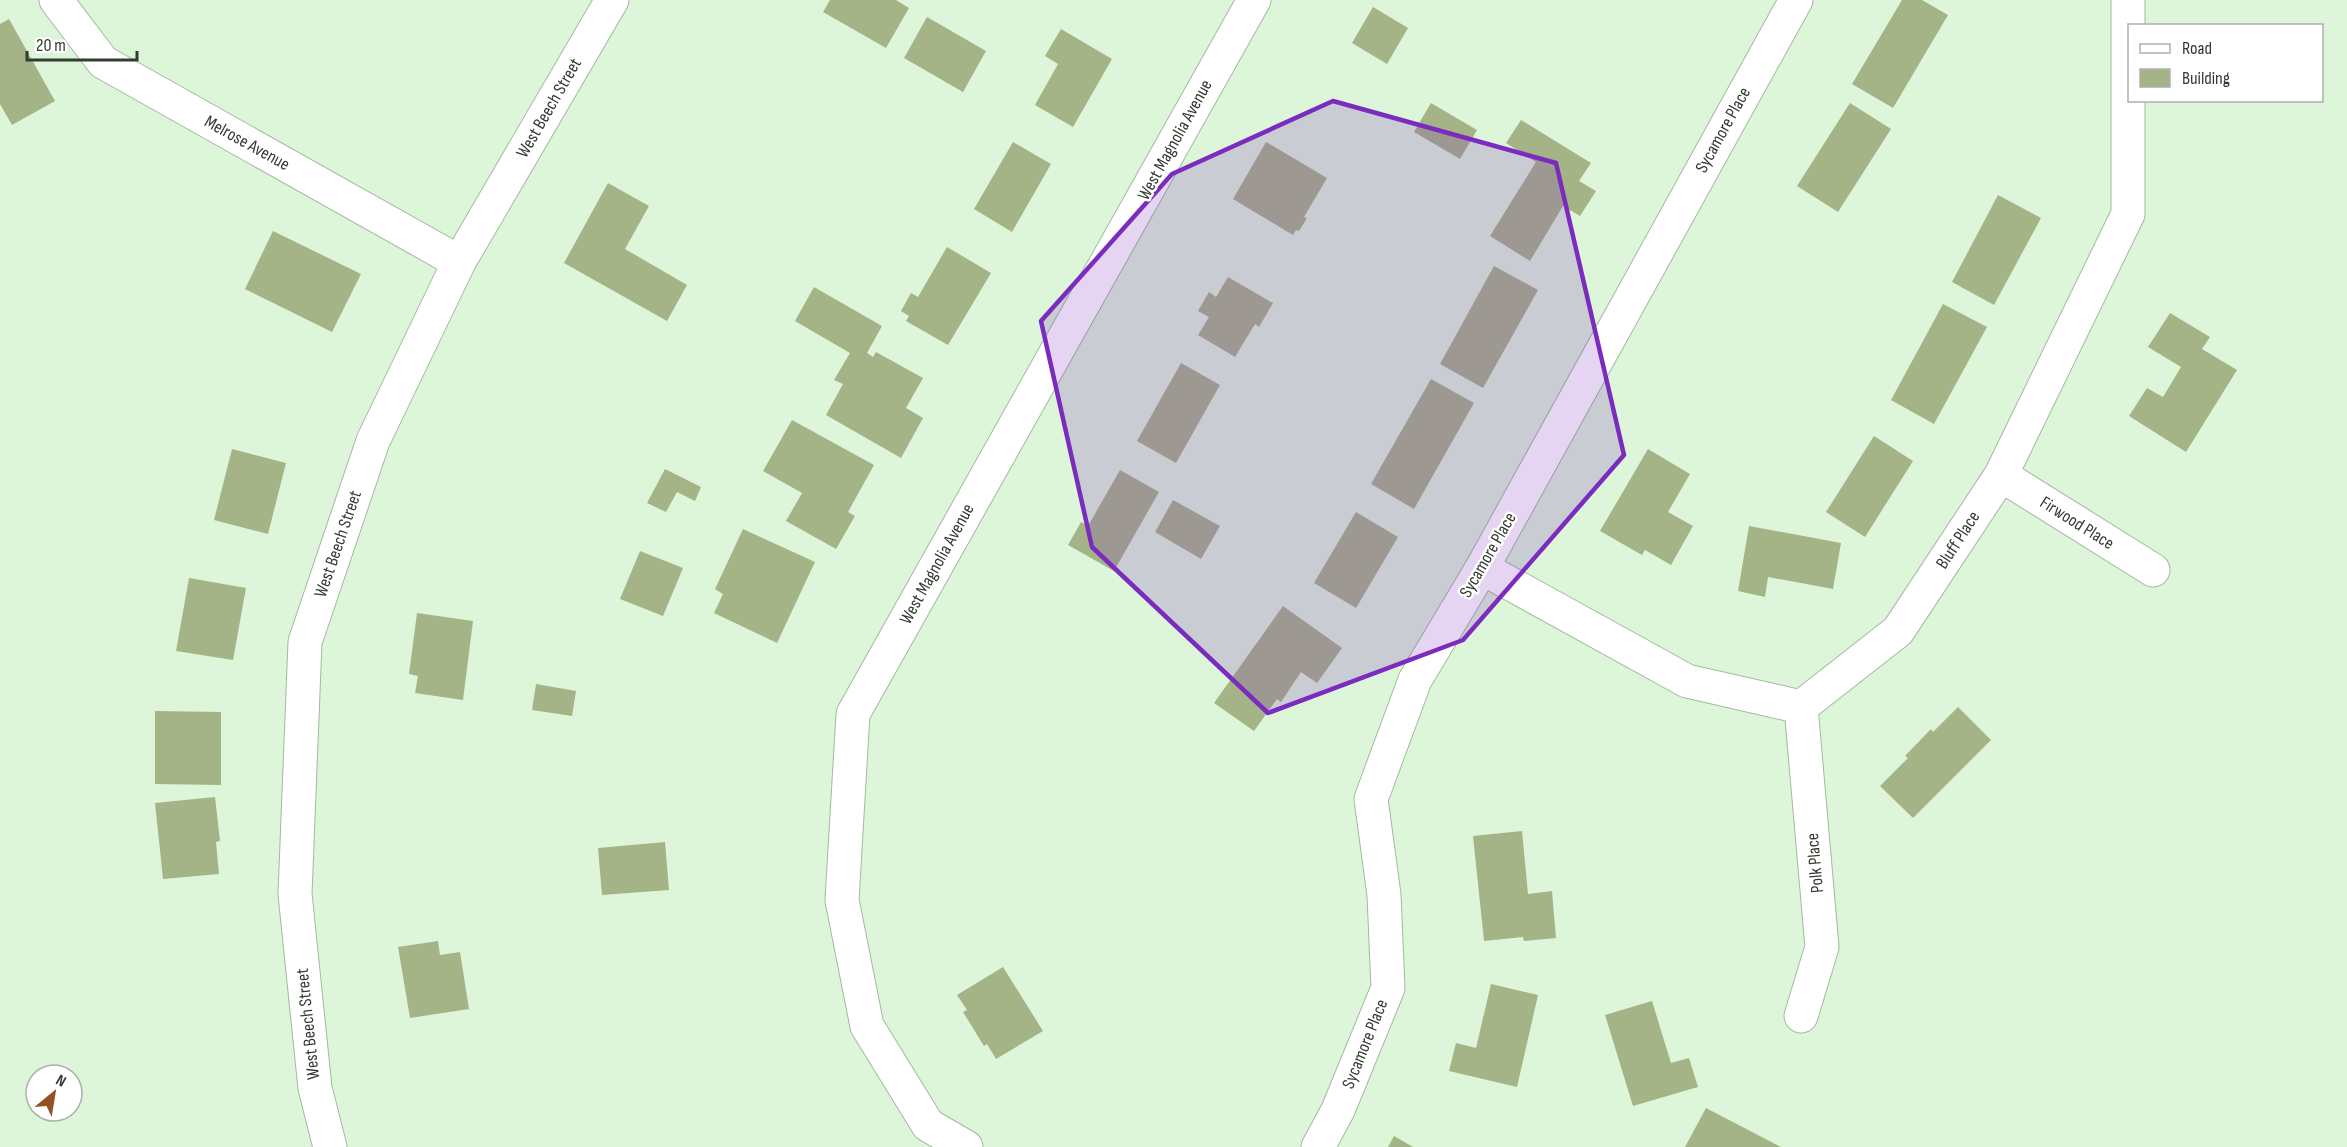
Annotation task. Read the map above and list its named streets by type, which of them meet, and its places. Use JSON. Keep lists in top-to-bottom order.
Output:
{
  "streets": {
    "street": [
      "West Beech Street",
      "Sycamore Place",
      "West Magnolia Avenue",
      "Melrose Avenue",
      "Firwood Place",
      "Bluff Place",
      "Polk Place"
    ]
  },
  "crossings": [
    ["West Beech Street", "Melrose Avenue"],
    ["Firwood Place", "Bluff Place"],
    ["Bluff Place", "Polk Place"]
  ],
  "legend": ["Road", "Building"],
  "scale_bar": "20 m",
  "north": "top right"
}
